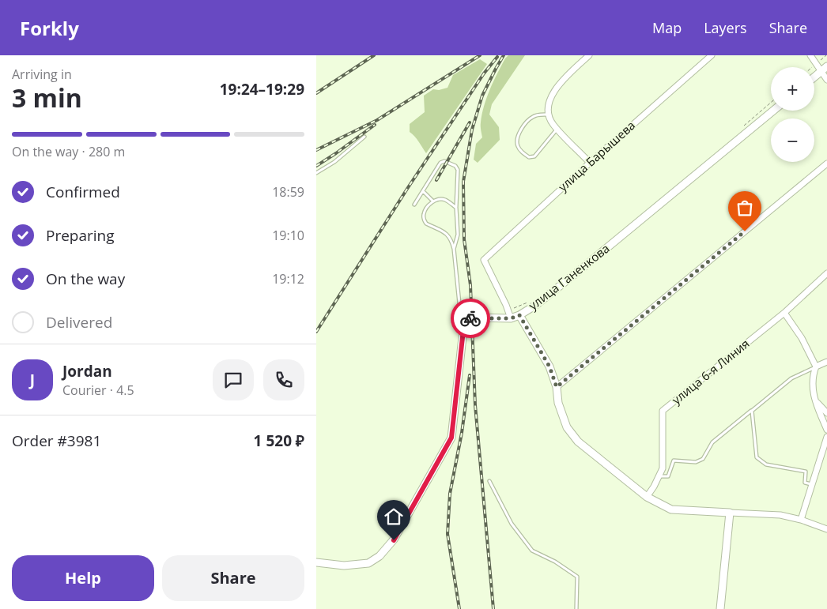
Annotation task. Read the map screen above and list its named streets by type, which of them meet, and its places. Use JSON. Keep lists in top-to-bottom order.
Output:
{
  "streets": {
    "street": ["улица Барышева", "улица Ганенкова", "улица 6-я Линия"]
  },
  "crossings": [
    ["улица Барышева", "улица Ганенкова"]
  ],
  "page": {
    "header": "Forkly",
    "nav": ["Map", "Layers", "Share"],
    "heading": ["3 min", "Arriving in", "19:24–19:29"],
    "panel": [
      "Jordan",
      "Courier · 4.5",
      "Order #3981",
      "1 520 ₽"
    ],
    "map_buttons": ["+", "−"],
    "bar": "On the way · 280 m",
    "list": [
      ["Confirmed", "18:59"],
      ["Preparing", "19:10"],
      ["On the way", "19:12"],
      "Delivered"
    ],
    "round": "J",
    "buttons": ["Help", "Share"]
  }
}
